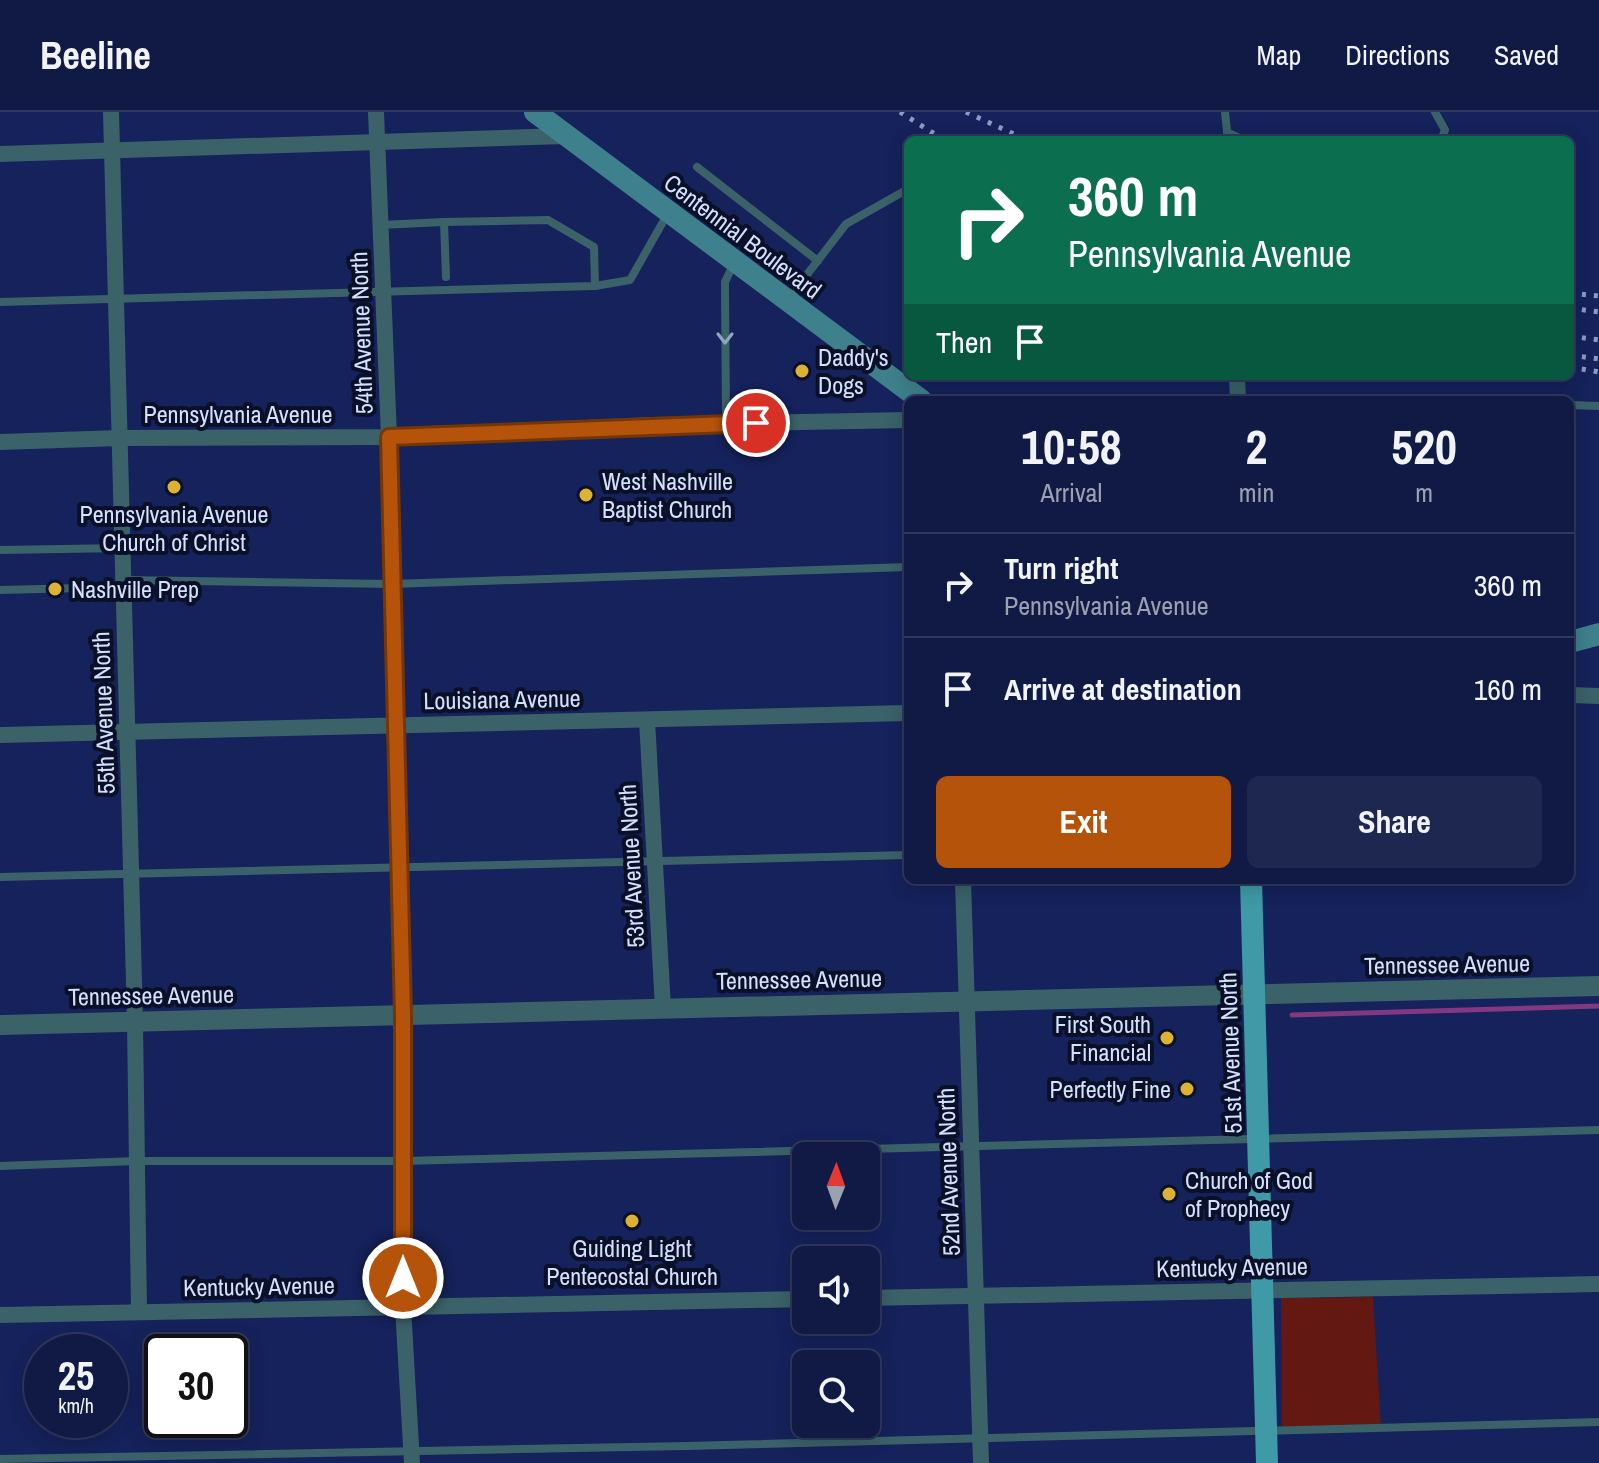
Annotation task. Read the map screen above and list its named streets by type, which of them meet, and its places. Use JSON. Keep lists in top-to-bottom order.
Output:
{
  "streets": {
    "main road": ["Centennial Boulevard", "51st Avenue North"],
    "street": [
      "54th Avenue North",
      "Pennsylvania Avenue",
      "Louisiana Avenue",
      "55th Avenue North",
      "53rd Avenue North",
      "Tennessee Avenue",
      "52nd Avenue North",
      "Kentucky Avenue"
    ]
  },
  "crossings": [
    ["54th Avenue North", "Pennsylvania Avenue"],
    ["54th Avenue North", "Louisiana Avenue"],
    ["54th Avenue North", "Tennessee Avenue"],
    ["54th Avenue North", "Kentucky Avenue"],
    ["Pennsylvania Avenue", "55th Avenue North"],
    ["Louisiana Avenue", "55th Avenue North"],
    ["Louisiana Avenue", "53rd Avenue North"],
    ["55th Avenue North", "Tennessee Avenue"],
    ["55th Avenue North", "Kentucky Avenue"],
    ["53rd Avenue North", "Tennessee Avenue"],
    ["Tennessee Avenue", "51st Avenue North"],
    ["Tennessee Avenue", "52nd Avenue North"],
    ["51st Avenue North", "Kentucky Avenue"],
    ["52nd Avenue North", "Kentucky Avenue"]
  ],
  "places": [
    "Daddy's Dogs",
    "Pennsylvania Avenue Church of Christ",
    "West Nashville Baptist Church",
    "Nashville Prep",
    "First South Financial",
    "Perfectly Fine",
    "Church of God of Prophecy",
    "Guiding Light Pentecostal Church"
  ],
  "north": "top",
  "page": {
    "header": "Beeline",
    "nav": ["Map", "Directions", "Saved"],
    "turn": ["360 m", "Pennsylvania Avenue"],
    "then": "Then",
    "eta": [
      "10:58",
      "Arrival",
      "2",
      "min",
      "520",
      "m"
    ],
    "list": [
      {
        "name": "Turn right",
        "note": "Pennsylvania Avenue",
        "value": "360 m"
      },
      {
        "name": "Arrive at destination",
        "value": "160 m"
      }
    ],
    "buttons": ["Exit", "Share"],
    "speed": "25 km/h",
    "limit": "30"
  }
}
